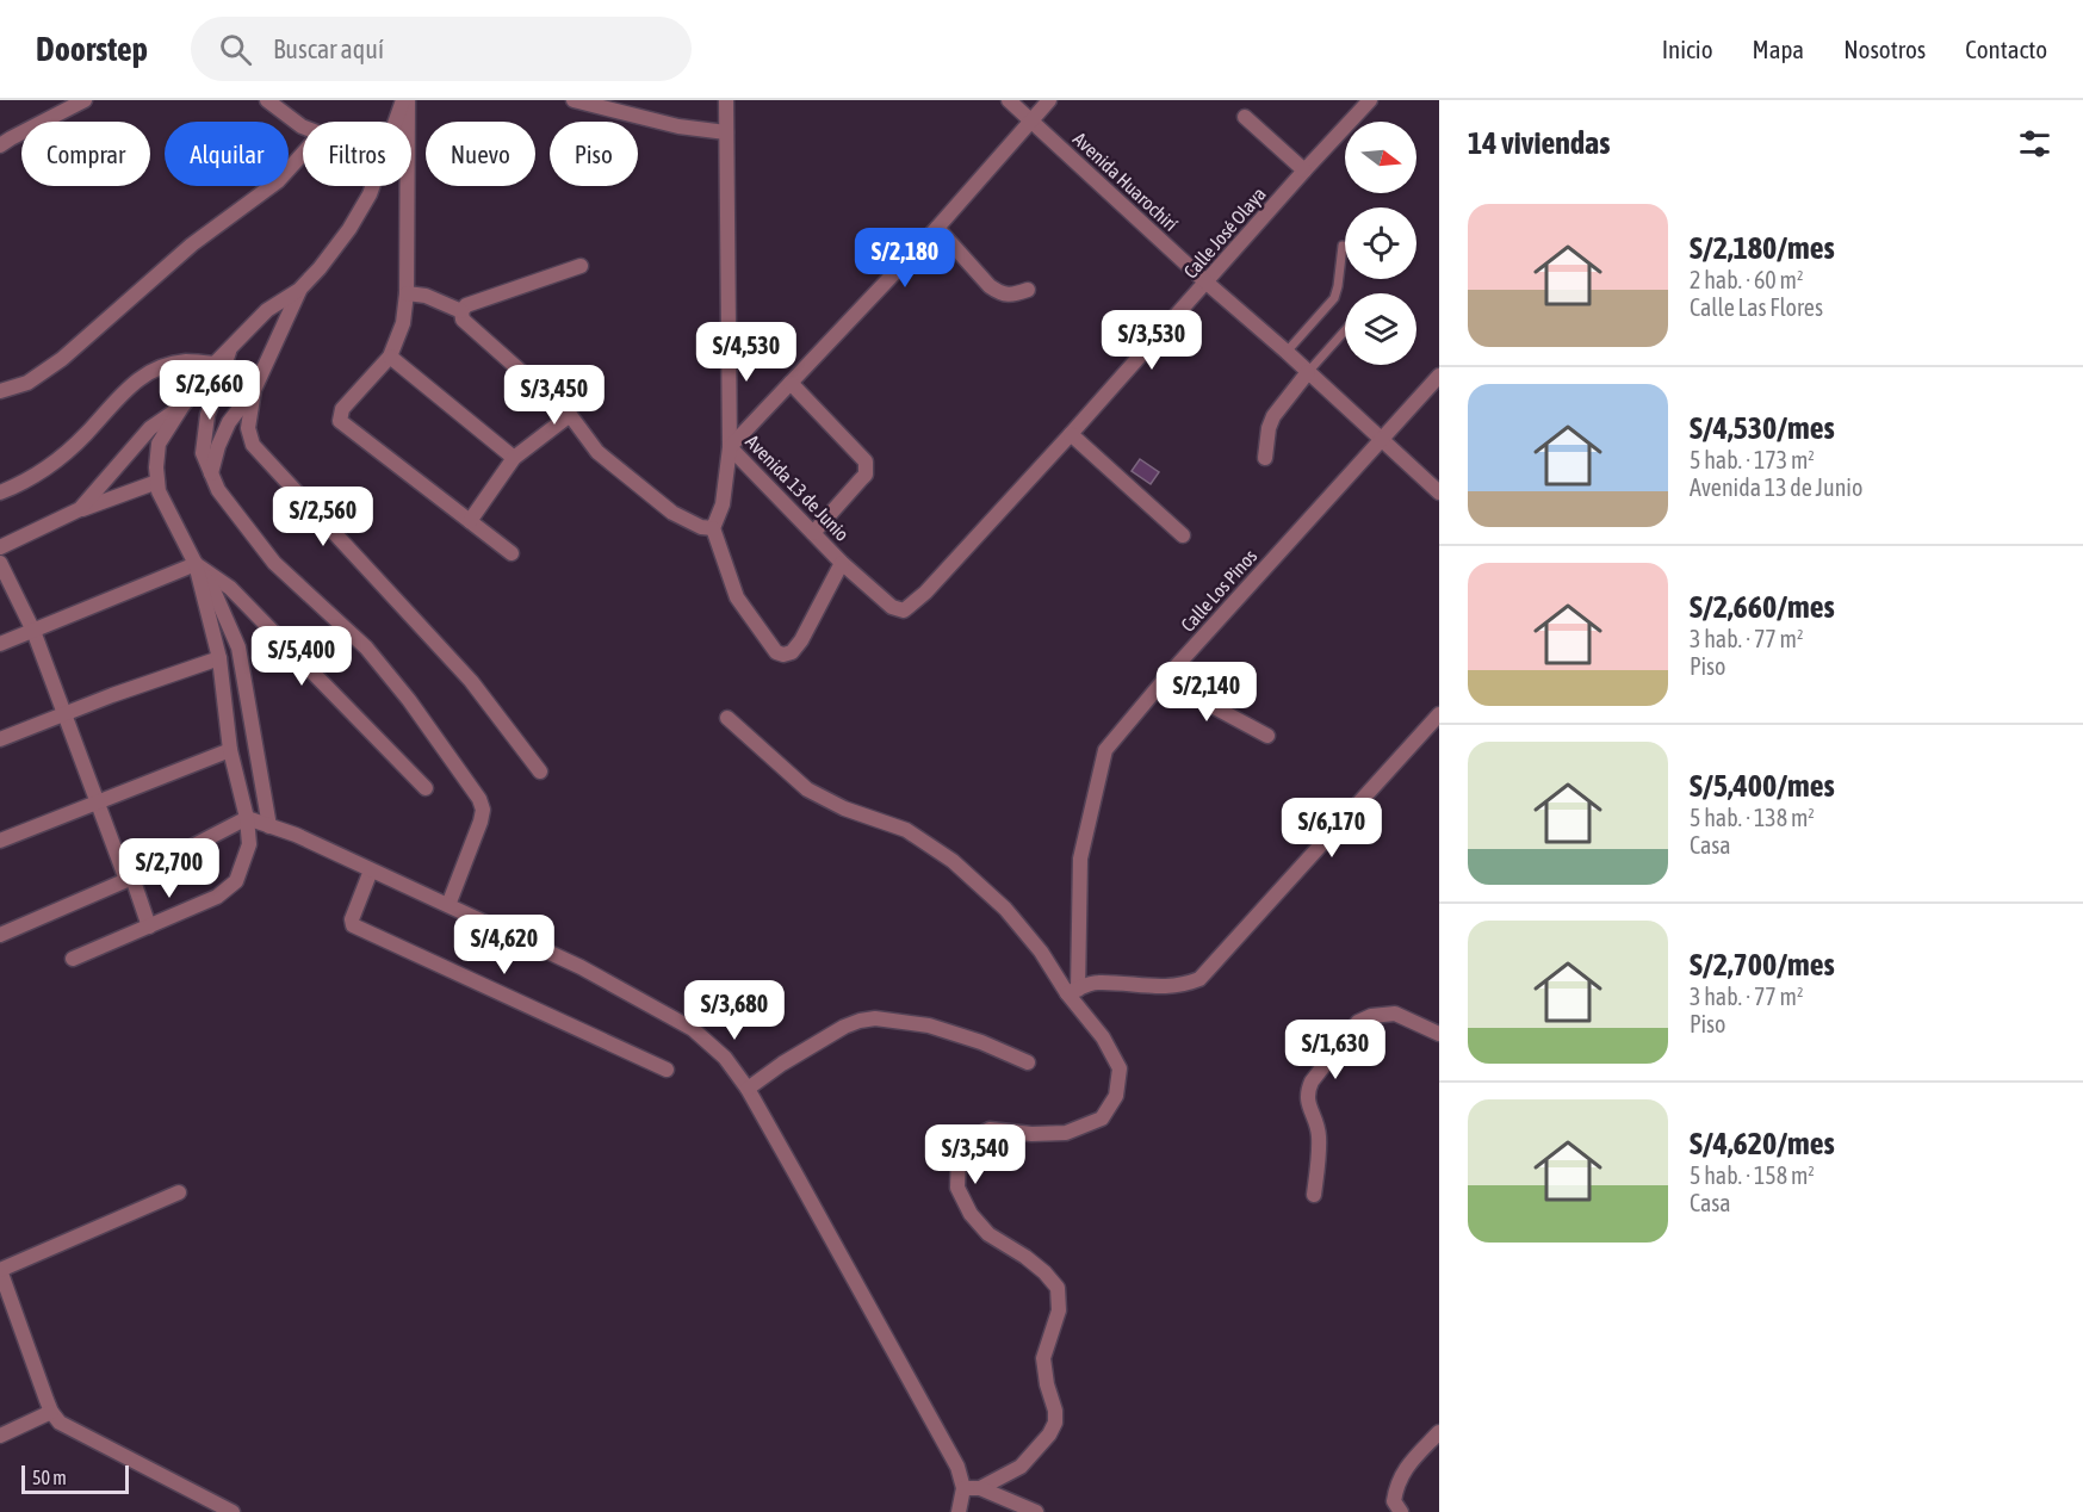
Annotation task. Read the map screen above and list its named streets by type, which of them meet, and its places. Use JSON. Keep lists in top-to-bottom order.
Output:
{
  "streets": {
    "street": [
      "Avenida Huarochirí",
      "Calle José Olaya",
      "Avenida 13 de Junio",
      "Calle Los Pinos"
    ]
  },
  "crossings": [
    ["Avenida Huarochirí", "Calle José Olaya"],
    ["Avenida Huarochirí", "Calle Los Pinos"],
    ["Calle José Olaya", "Avenida 13 de Junio"]
  ],
  "scale_bar": "50 m",
  "north": "right",
  "page": {
    "header": "Doorstep",
    "search": "Buscar aquí",
    "nav": [
      "Inicio",
      "Mapa",
      "Nosotros",
      "Contacto"
    ],
    "heading": "14 viviendas",
    "chip": [
      "Comprar",
      "Alquilar",
      "Filtros",
      "Nuevo",
      "Piso"
    ],
    "list": [
      {
        "name": "S/2,180/mes",
        "note": "2 hab. · 60 m² · Calle Las Flores"
      },
      {
        "name": "S/4,530/mes",
        "note": "5 hab. · 173 m² · Avenida 13 de Junio"
      },
      {
        "name": "S/2,660/mes",
        "note": "3 hab. · 77 m² · Piso"
      },
      {
        "name": "S/5,400/mes",
        "note": "5 hab. · 138 m² · Casa"
      },
      {
        "name": "S/2,700/mes",
        "note": "3 hab. · 77 m² · Piso"
      },
      {
        "name": "S/4,620/mes",
        "note": "5 hab. · 158 m² · Casa"
      }
    ],
    "price": [
      "S/2,180",
      "S/3,530",
      "S/4,530",
      "S/2,660",
      "S/3,450",
      "S/2,560",
      "S/5,400",
      "S/2,140",
      "S/6,170",
      "S/2,700",
      "S/4,620",
      "S/3,680",
      "S/1,630",
      "S/3,540"
    ],
    "scale": "50 m"
  }
}
